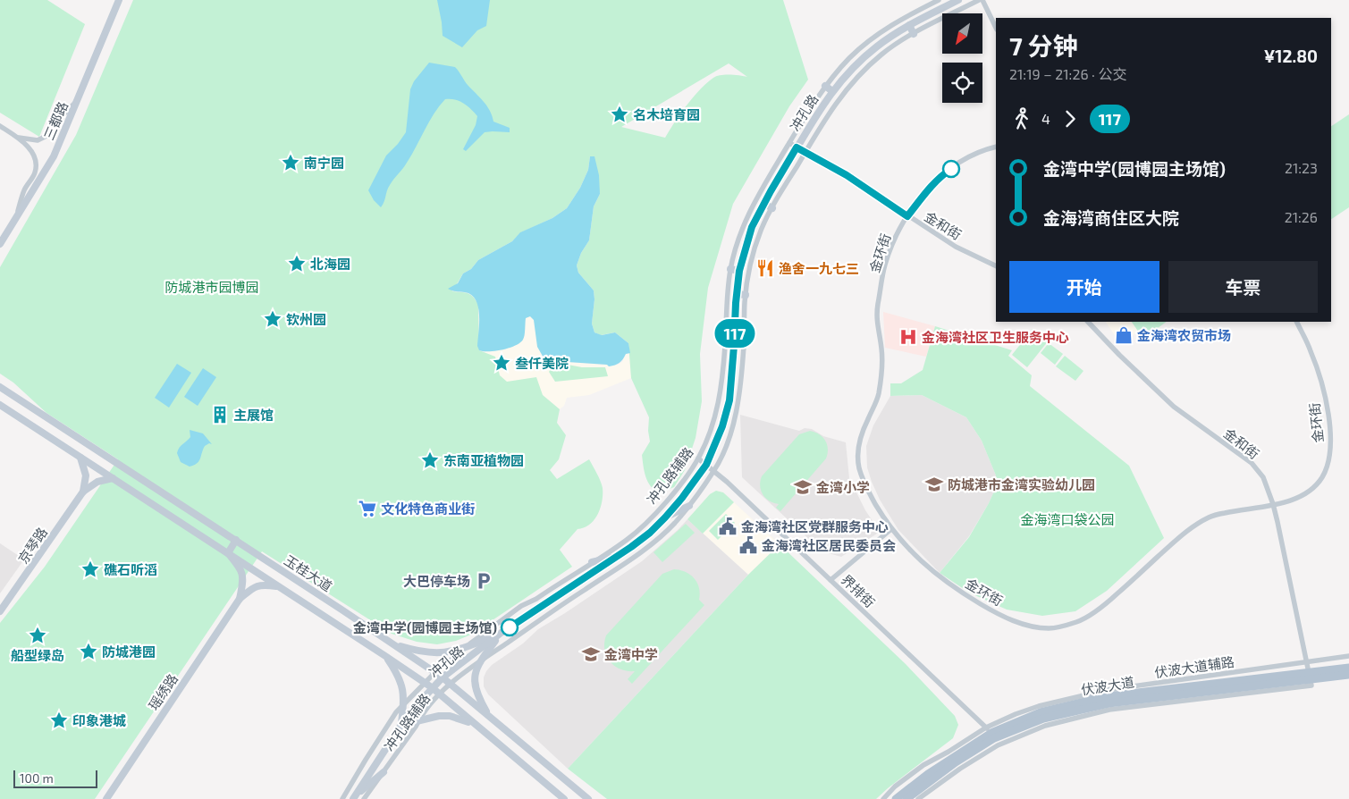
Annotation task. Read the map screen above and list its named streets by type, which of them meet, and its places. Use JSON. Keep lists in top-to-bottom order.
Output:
{
  "streets": {
    "main road": [
      "冲孔路",
      "三都路",
      "京琴路",
      "玉桂大道",
      "伏波大道",
      "瑶绣路"
    ],
    "street": [
      "金和街",
      "金环街",
      "冲孔路辅路",
      "界排街",
      "伏波大道辅路"
    ]
  },
  "crossings": [
    ["冲孔路", "金和街"],
    ["冲孔路", "玉桂大道"],
    ["冲孔路", "界排街"],
    ["金和街", "金环街"],
    ["金和街", "冲孔路辅路"],
    ["金和街", "伏波大道辅路"],
    ["金和街", "伏波大道"],
    ["冲孔路辅路", "玉桂大道"],
    ["冲孔路辅路", "界排街"],
    ["界排街", "伏波大道"],
    ["伏波大道辅路", "伏波大道"]
  ],
  "parks": ["防城港市园博园", "金海湾口袋公园"],
  "places": {
    "place": [
      "名木培育园",
      "南宁园",
      "北海园",
      "钦州园",
      "叁仟美院",
      "东南亚植物园",
      "礁石听滔",
      "船型绿岛",
      "防城港园",
      "印象港城"
    ],
    "restaurant": ["渔舍一九七三"],
    "shop": ["金海湾农贸市场"],
    "hospital": ["金海湾社区卫生服务中心"],
    "building": ["主展馆"],
    "school or university": ["防城港市金湾实验幼儿园", "金湾小学", "金湾中学"],
    "supermarket": ["文化特色商业街"],
    "public building": ["金海湾社区党群服务中心", "金海湾社区居民委员会"],
    "parking": ["大巴停车场"],
    "other": ["金湾中学(园博园主场馆)"]
  },
  "lines": ["bus line 117"],
  "scale_bar": "100 m",
  "north": "bottom left",
  "page": {
    "on_map": "117",
    "heading": ["7 分钟", "21:19 – 21:26 · 公交", "¥12.80"],
    "legs": ["4", "117"],
    "list": [
      {
        "name": "金湾中学(园博园主场馆)",
        "value": "21:23"
      },
      {
        "name": "金海湾商住区大院",
        "value": "21:26"
      }
    ],
    "buttons": ["开始", "车票"],
    "scale": "100 m"
  }
}
